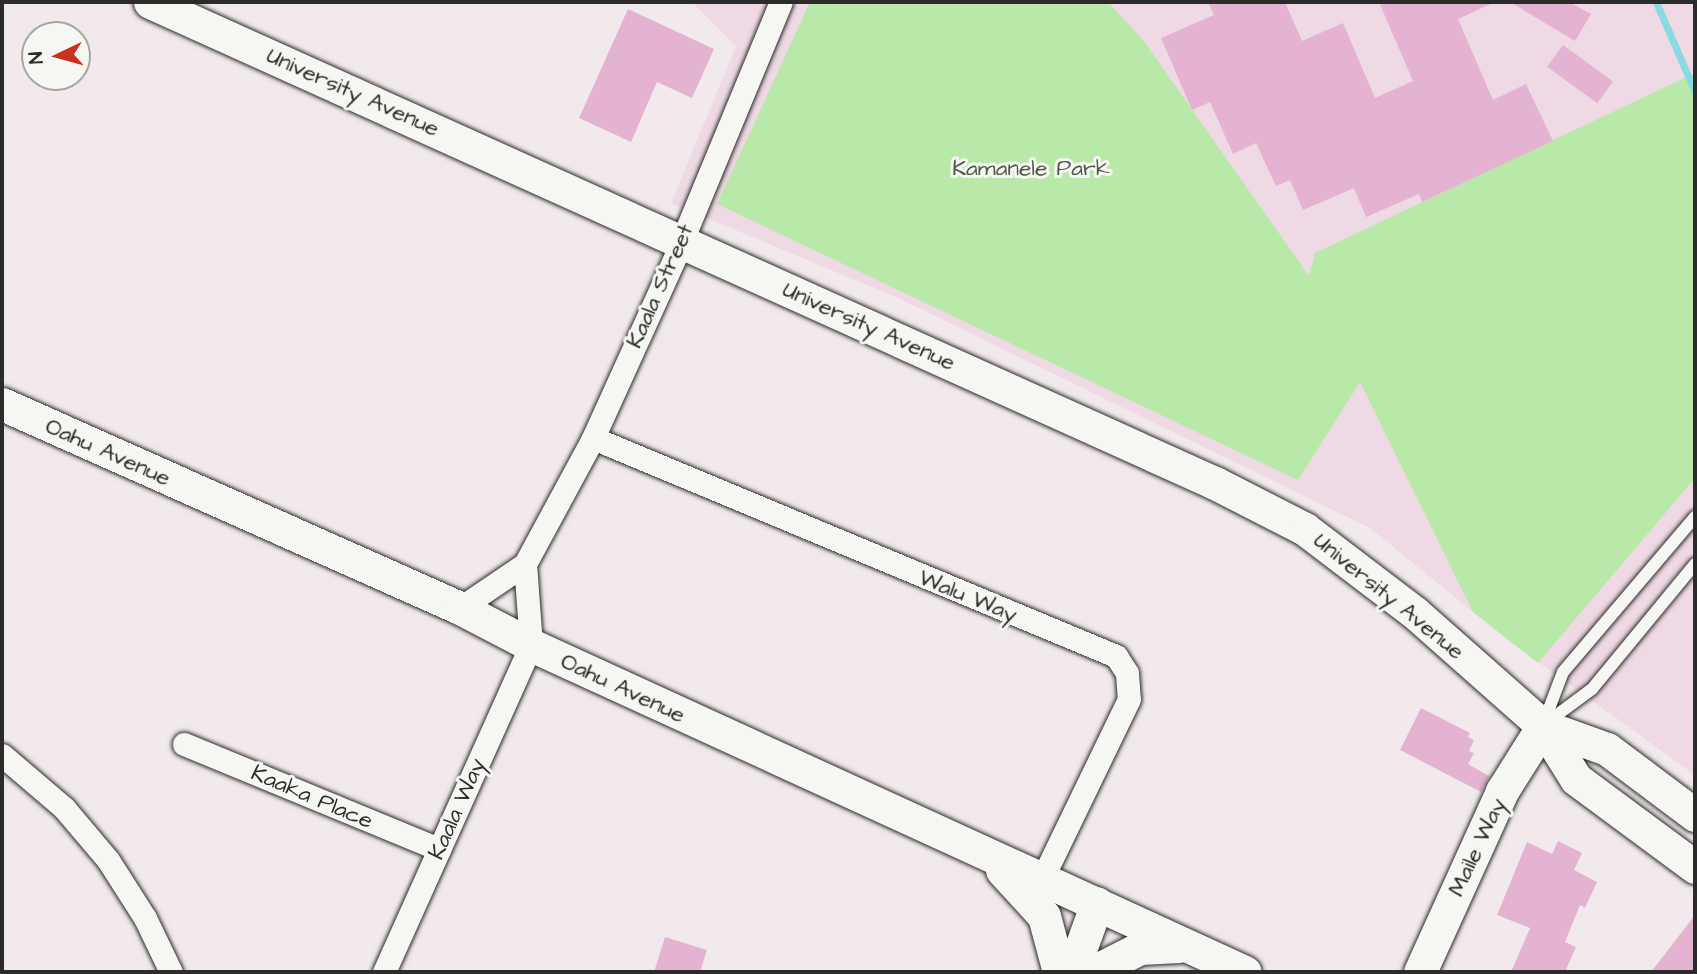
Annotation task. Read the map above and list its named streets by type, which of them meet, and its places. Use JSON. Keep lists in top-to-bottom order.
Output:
{
  "streets": {
    "street": [
      "University Avenue",
      "Kaala Street",
      "Oahu Avenue",
      "Walu Way",
      "Kaaka Place",
      "Kaala Way",
      "Maile Way"
    ]
  },
  "crossings": [
    ["University Avenue", "Kaala Street"],
    ["University Avenue", "Maile Way"],
    ["Kaala Street", "Oahu Avenue"],
    ["Kaala Street", "Walu Way"],
    ["Oahu Avenue", "Walu Way"],
    ["Oahu Avenue", "Kaala Way"],
    ["Kaaka Place", "Kaala Way"]
  ],
  "parks": ["Kamanele Park"],
  "north": "left"
}
